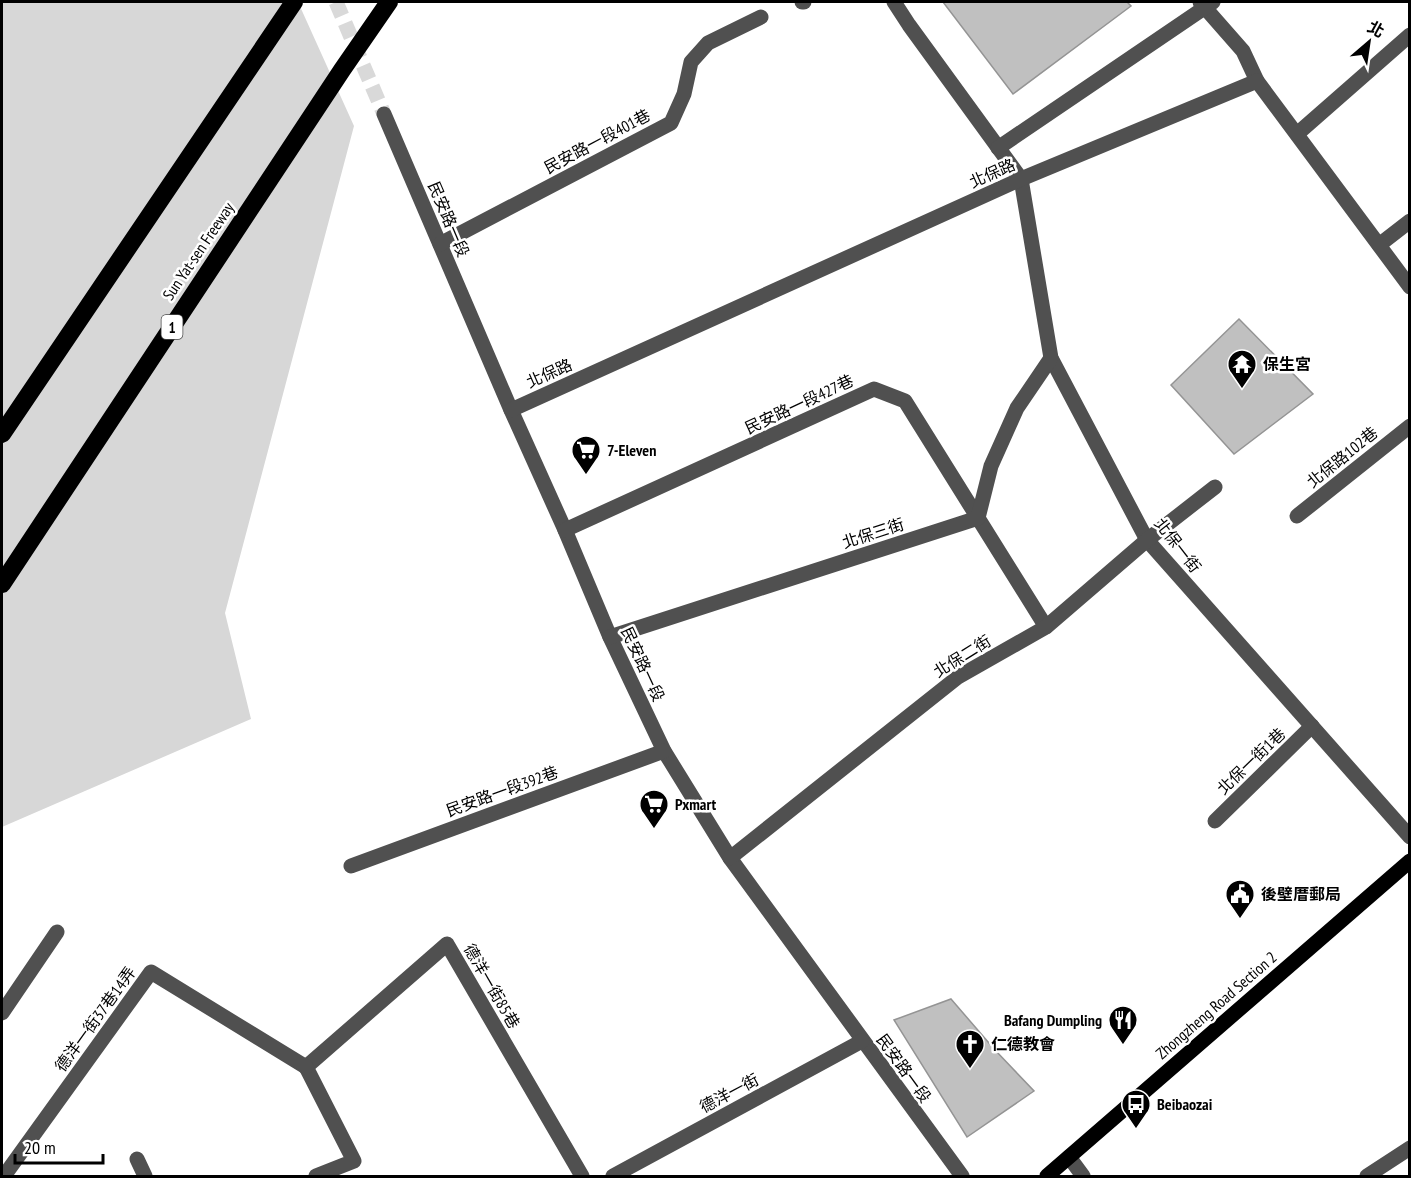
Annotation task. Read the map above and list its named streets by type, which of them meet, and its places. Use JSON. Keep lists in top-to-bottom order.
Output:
{
  "streets": {
    "highway": ["Sun Yat-sen Freeway", "1"],
    "main road": ["Zhongzheng Road Section 2"],
    "street": [
      "民安路一段401巷",
      "北保路",
      "民安路一段",
      "民安路一段427巷",
      "北保路102巷",
      "北保三街",
      "北保一街",
      "北保二街",
      "北保一街1巷",
      "民安路一段392巷",
      "德洋一街85巷",
      "德洋一街37巷14弄",
      "德洋一街"
    ]
  },
  "crossings": [
    ["民安路一段401巷", "民安路一段"],
    ["北保路", "民安路一段"],
    ["北保路", "北保一街"],
    ["民安路一段", "民安路一段427巷"],
    ["民安路一段", "北保三街"],
    ["民安路一段", "北保二街"],
    ["民安路一段", "民安路一段392巷"],
    ["民安路一段", "德洋一街"],
    ["民安路一段427巷", "北保三街"],
    ["民安路一段427巷", "北保二街"],
    ["北保一街", "北保二街"],
    ["北保一街", "北保一街1巷"],
    ["德洋一街85巷", "德洋一街37巷14弄"]
  ],
  "places": {
    "temple": ["保生宮"],
    "supermarket": ["7-Eleven", "Pxmart"],
    "public building": ["後壁厝郵局"],
    "restaurant": ["Bafang Dumpling"],
    "church": ["仁德教會"],
    "bus stop": ["Beibaozai"]
  },
  "scale_bar": "20 m",
  "north": "top right"
}
